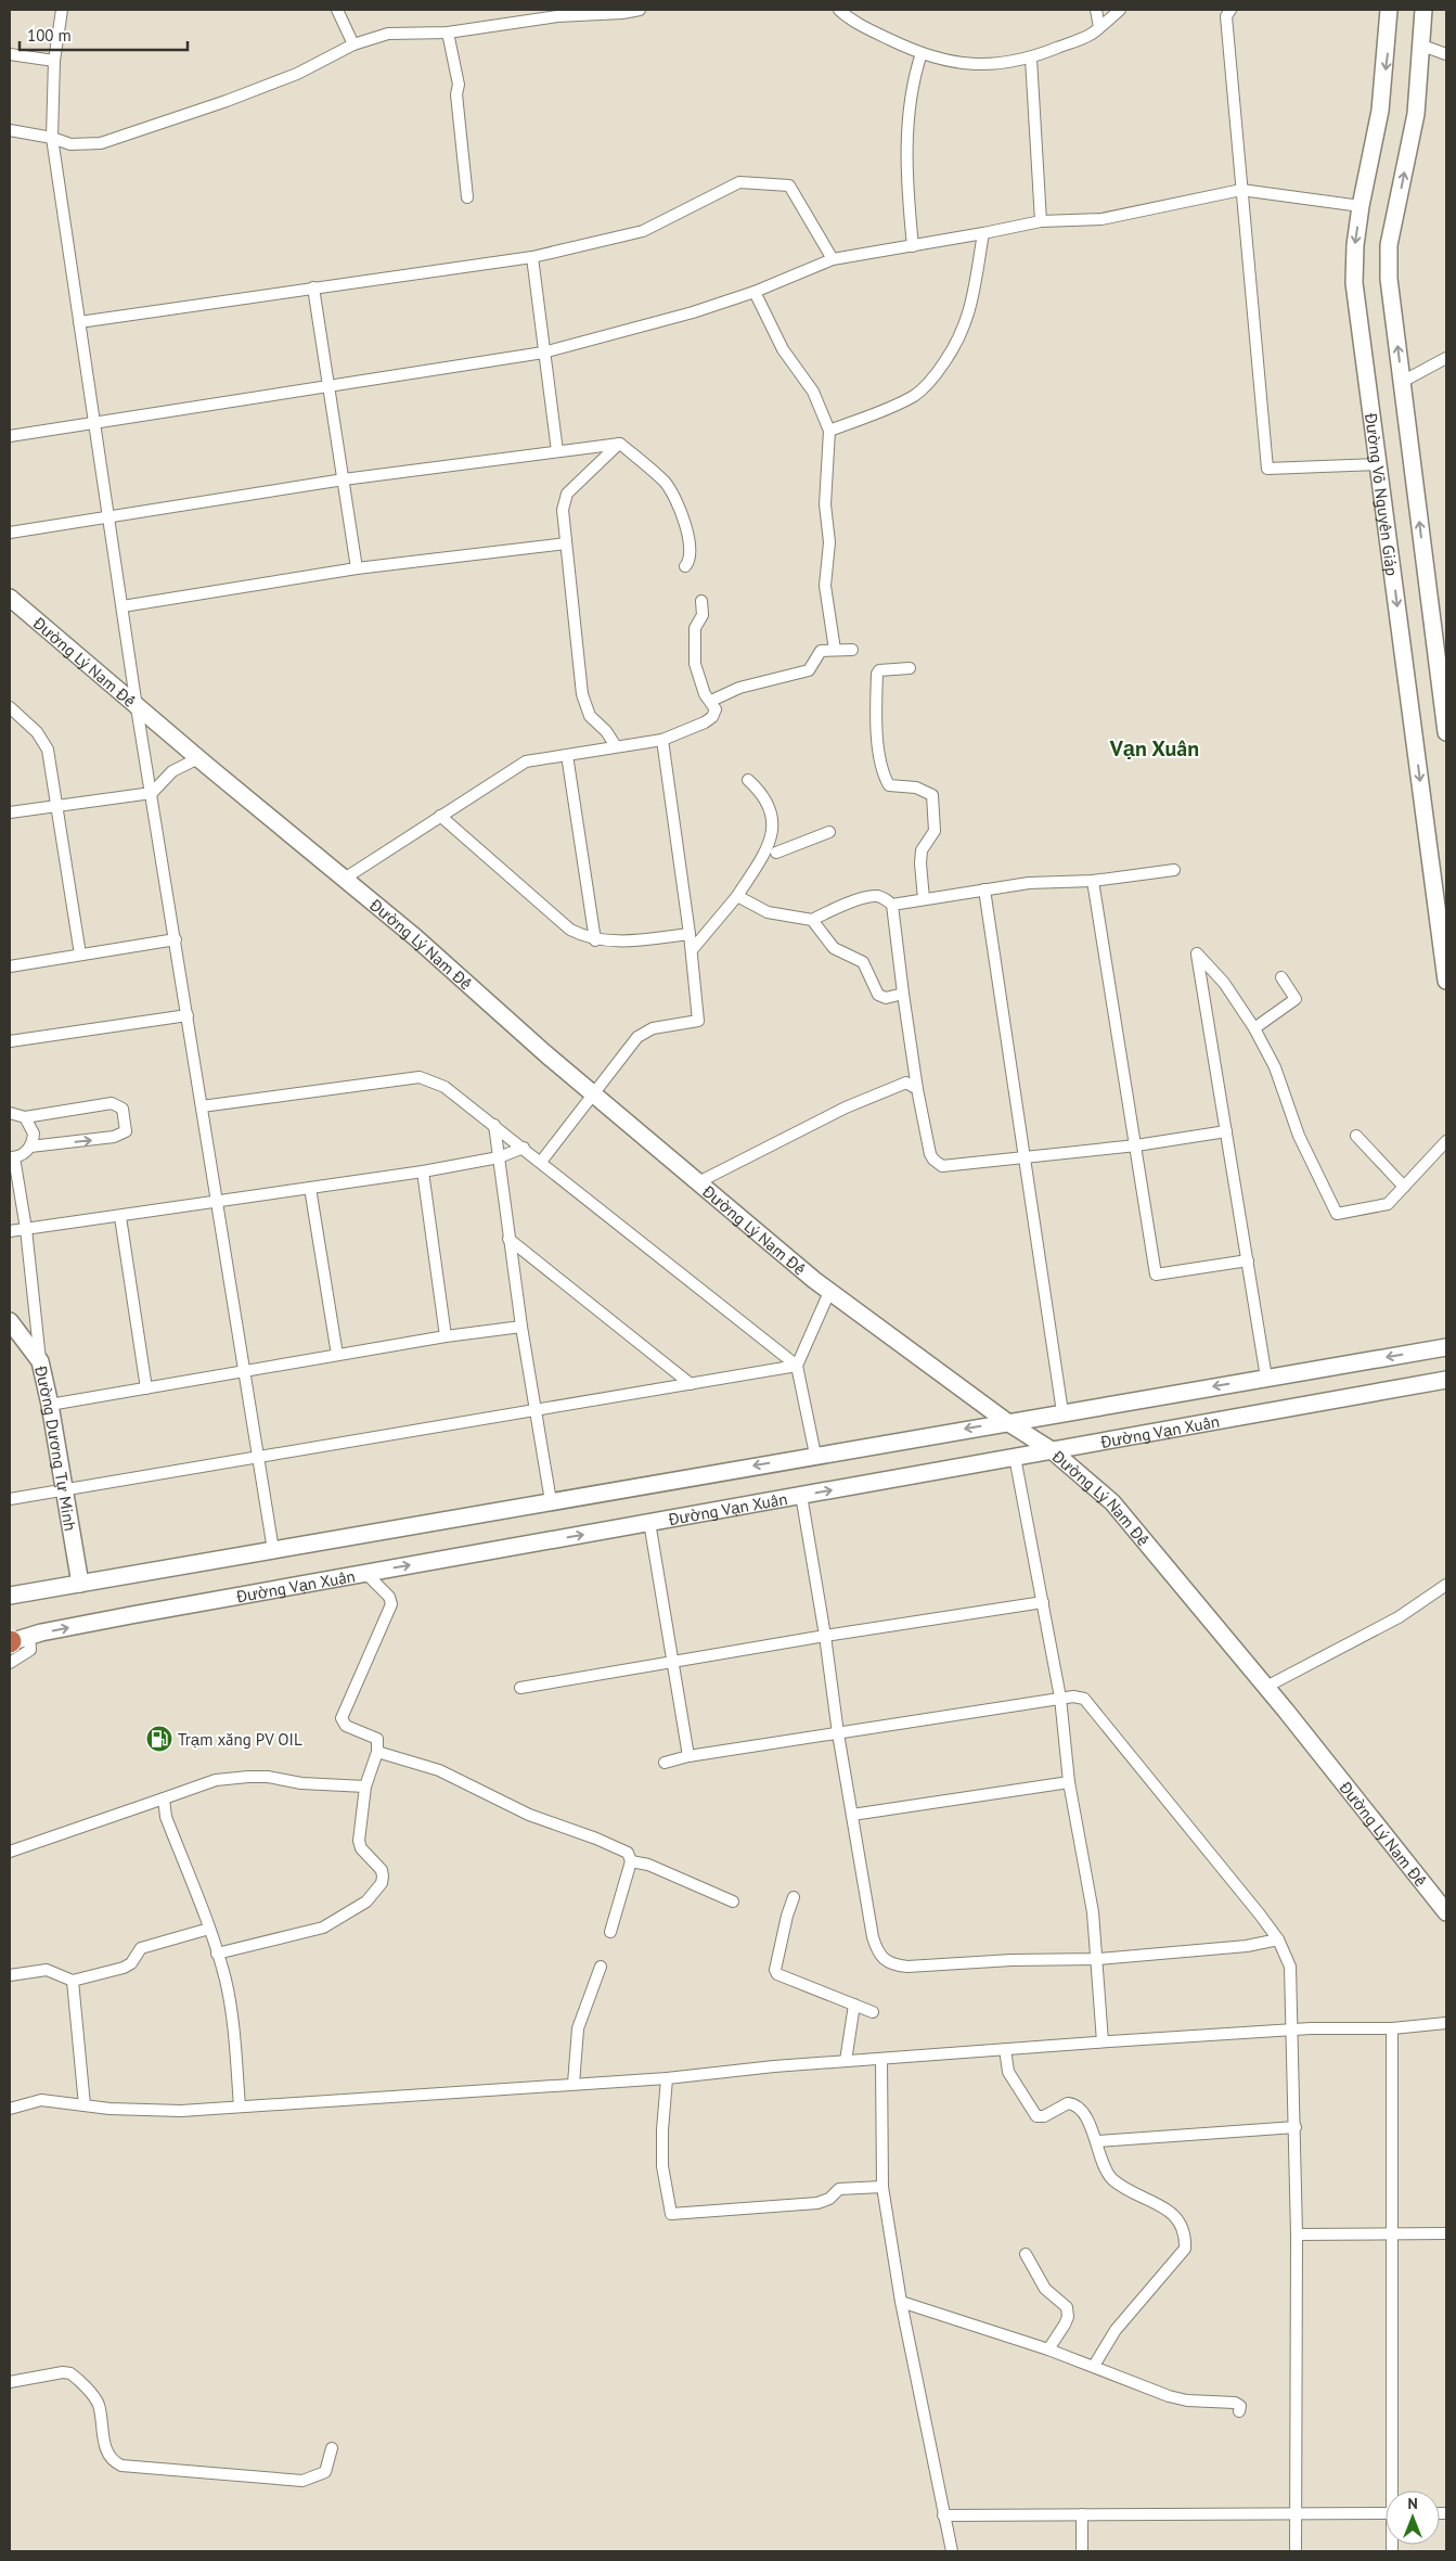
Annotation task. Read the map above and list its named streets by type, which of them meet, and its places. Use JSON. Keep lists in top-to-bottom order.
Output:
{
  "streets": {
    "main road": [
      "Đường Võ Nguyên Giáp",
      "Đường Lý Nam Đế",
      "Đường Vạn Xuân",
      "Đường Dương Tự Minh"
    ]
  },
  "crossings": [
    ["Đường Lý Nam Đế", "Đường Vạn Xuân"],
    ["Đường Vạn Xuân", "Đường Dương Tự Minh"]
  ],
  "districts": ["Vạn Xuân"],
  "places": {
    "fuel station": ["Trạm xăng PV OIL"]
  },
  "scale_bar": "100 m",
  "north": "top"
}
